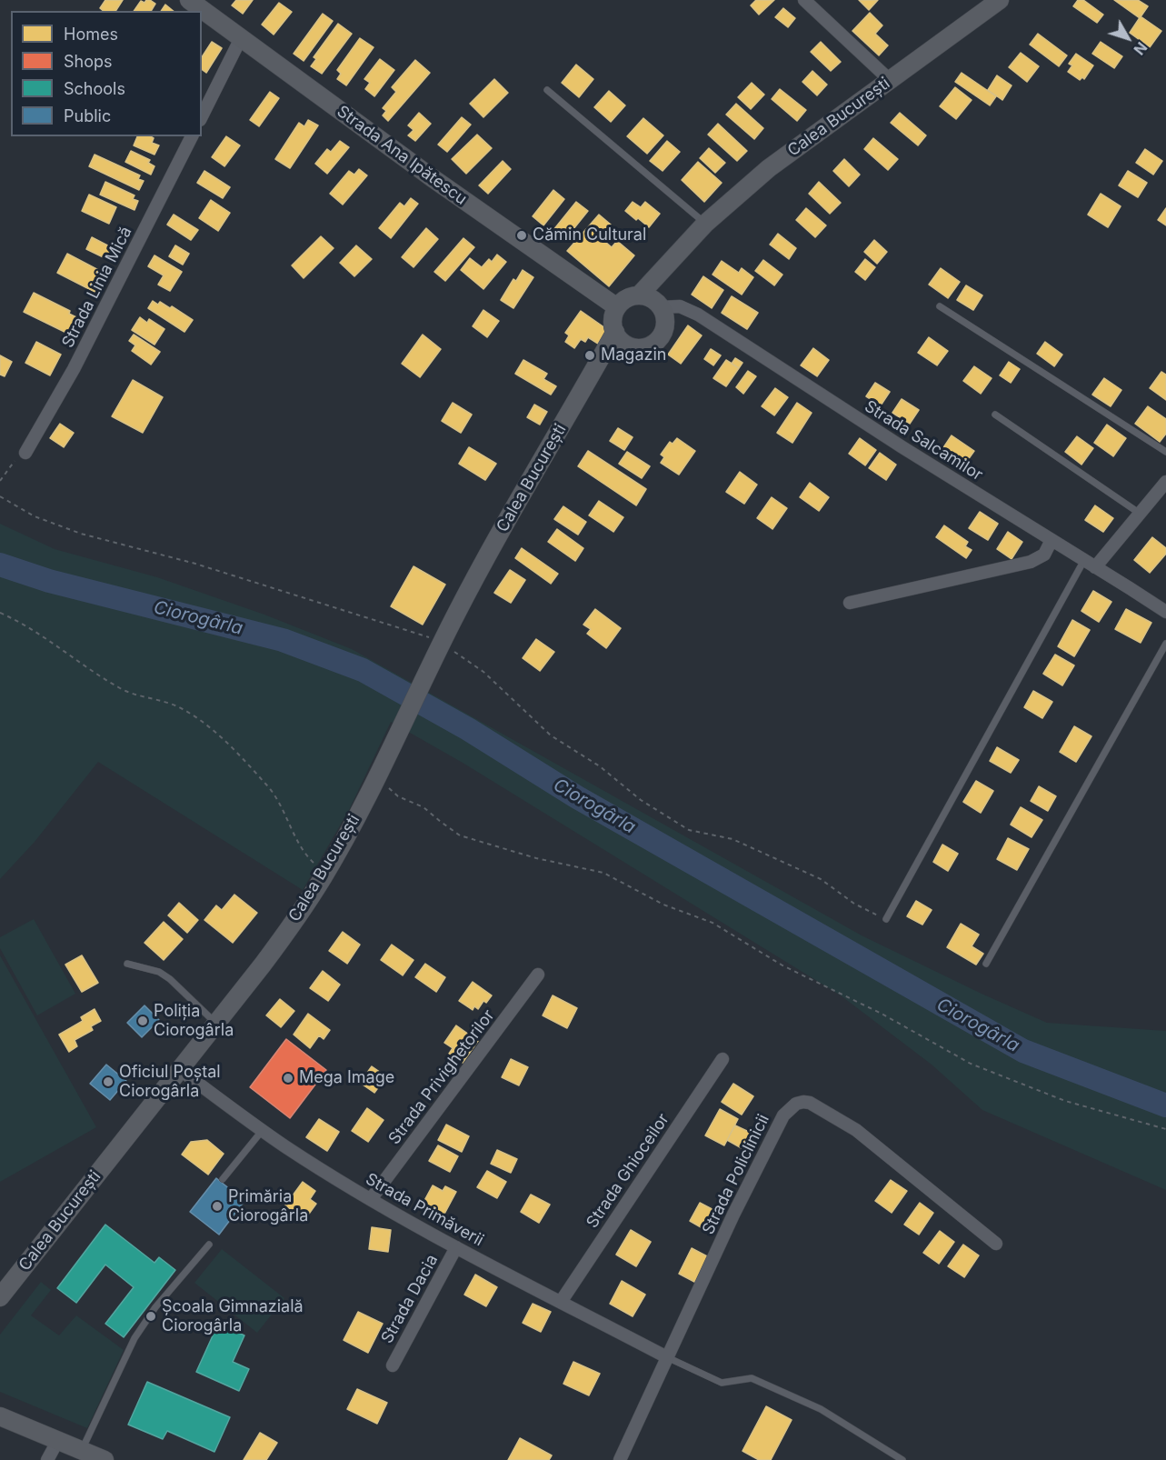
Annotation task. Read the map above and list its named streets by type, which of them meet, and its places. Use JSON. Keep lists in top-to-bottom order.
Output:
{
  "streets": {
    "main road": ["Calea București", "Strada Ana Ipătescu"],
    "street": [
      "Strada Linia Mică",
      "Strada Salcamilor",
      "Strada Privighetorilor",
      "Strada Ghioceilor",
      "Strada Policlinicii",
      "Strada Primăverii",
      "Strada Dacia"
    ]
  },
  "crossings": [
    ["Calea București", "Strada Ana Ipătescu"],
    ["Calea București", "Strada Salcamilor"],
    ["Calea București", "Strada Primăverii"],
    ["Strada Ana Ipătescu", "Strada Salcamilor"],
    ["Strada Privighetorilor", "Strada Primăverii"],
    ["Strada Ghioceilor", "Strada Primăverii"],
    ["Strada Policlinicii", "Strada Primăverii"],
    ["Strada Primăverii", "Strada Dacia"]
  ],
  "water": ["Ciorogârla"],
  "places": [
    "Cămin Cultural",
    "Magazin",
    "Poliția Ciorogârla",
    "Mega Image",
    "Oficiul Poștal Ciorogârla",
    "Primăria Ciorogârla",
    "Școala Gimnazială Ciorogârla"
  ],
  "legend": [
    "Homes",
    "Shops",
    "Schools",
    "Public"
  ],
  "north": "bottom right"
}
